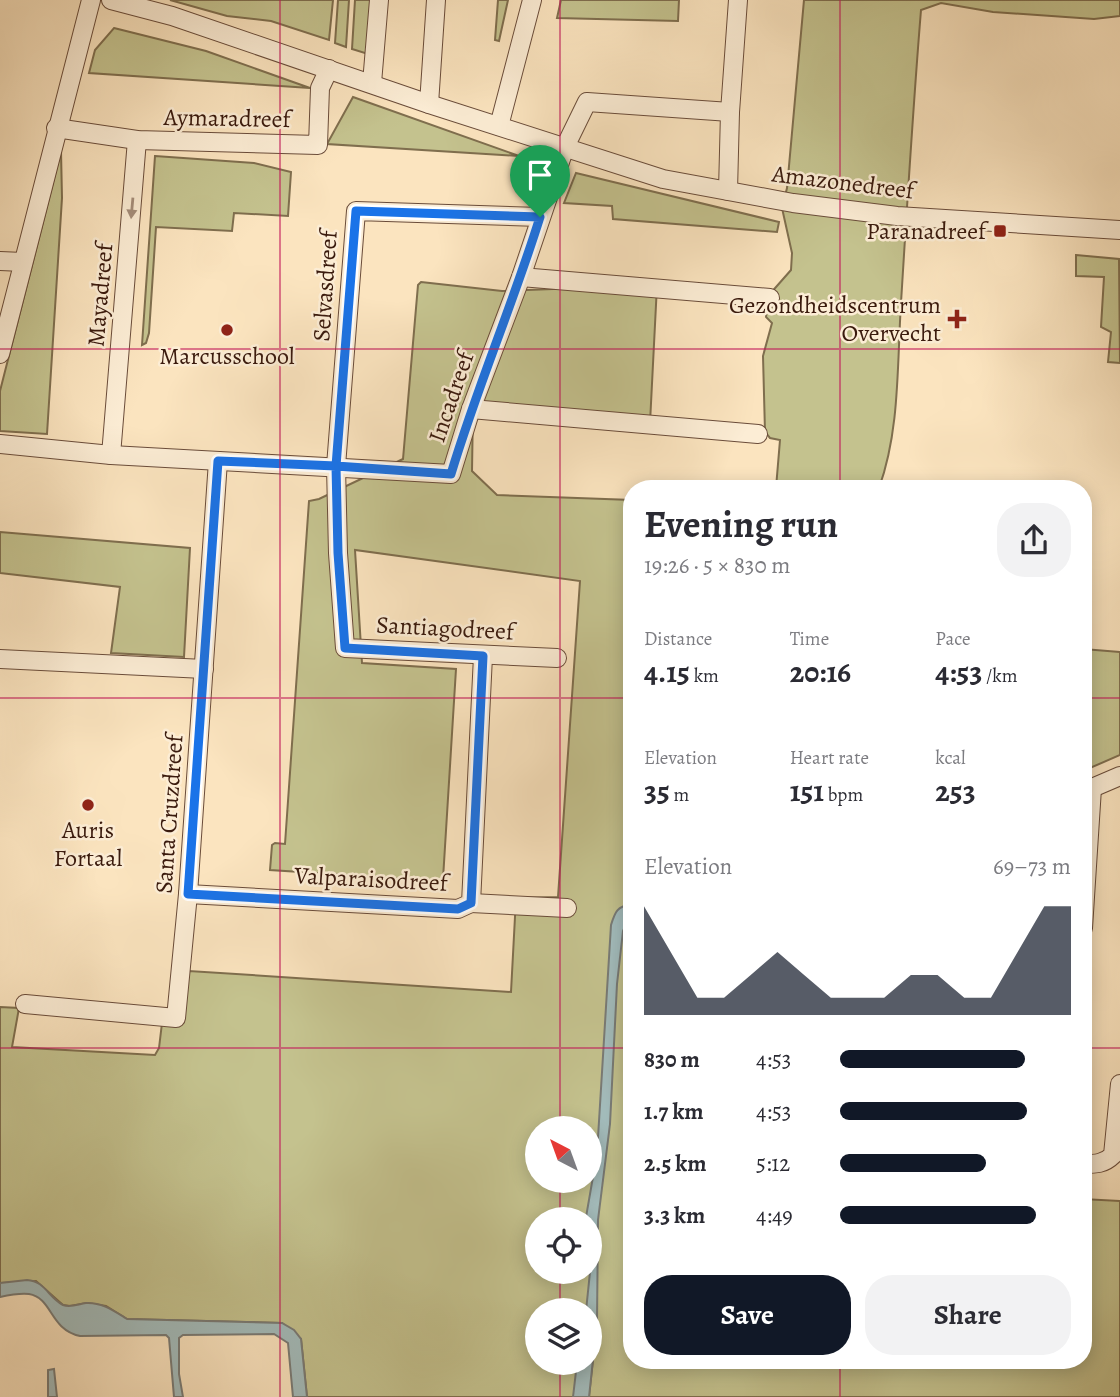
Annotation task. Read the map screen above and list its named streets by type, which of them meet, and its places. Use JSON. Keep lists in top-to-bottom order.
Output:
{
  "streets": {
    "street": [
      "Aymaradreef",
      "Amazonedreef",
      "Selvasdreef",
      "Mayadreef",
      "Incadreef",
      "Santiagodreef",
      "Santa Cruzdreef",
      "Valparaisodreef"
    ]
  },
  "crossings": [
    ["Aymaradreef", "Amazonedreef"],
    ["Aymaradreef", "Mayadreef"],
    ["Amazonedreef", "Incadreef"],
    ["Selvasdreef", "Incadreef"],
    ["Selvasdreef", "Santiagodreef"],
    ["Mayadreef", "Incadreef"],
    ["Incadreef", "Santiagodreef"],
    ["Incadreef", "Santa Cruzdreef"],
    ["Santiagodreef", "Valparaisodreef"],
    ["Santa Cruzdreef", "Valparaisodreef"]
  ],
  "places": {
    "transit": ["Paranadreef"],
    "health": ["Gezondheidscentrum Overvecht"],
    "other": ["Marcusschool", "Auris Fortaal"]
  },
  "north": "top left",
  "page": {
    "heading": ["Evening run", "19:26 · 5 × 830 m"],
    "stats": [
      ["Distance", "4.15 km"],
      ["Time", "20:16"],
      ["Pace", "4:53 /km"],
      ["Elevation", "35 m"],
      ["Heart rate", "151 bpm"],
      ["kcal", "253"]
    ],
    "chart": ["Elevation", "69–73 m"],
    "list": [
      {
        "name": "830 m",
        "note": "4:53"
      },
      {
        "name": "1.7 km",
        "note": "4:53"
      },
      {
        "name": "2.5 km",
        "note": "5:12"
      },
      {
        "name": "3.3 km",
        "note": "4:49"
      }
    ],
    "buttons": ["Save", "Share"]
  }
}
